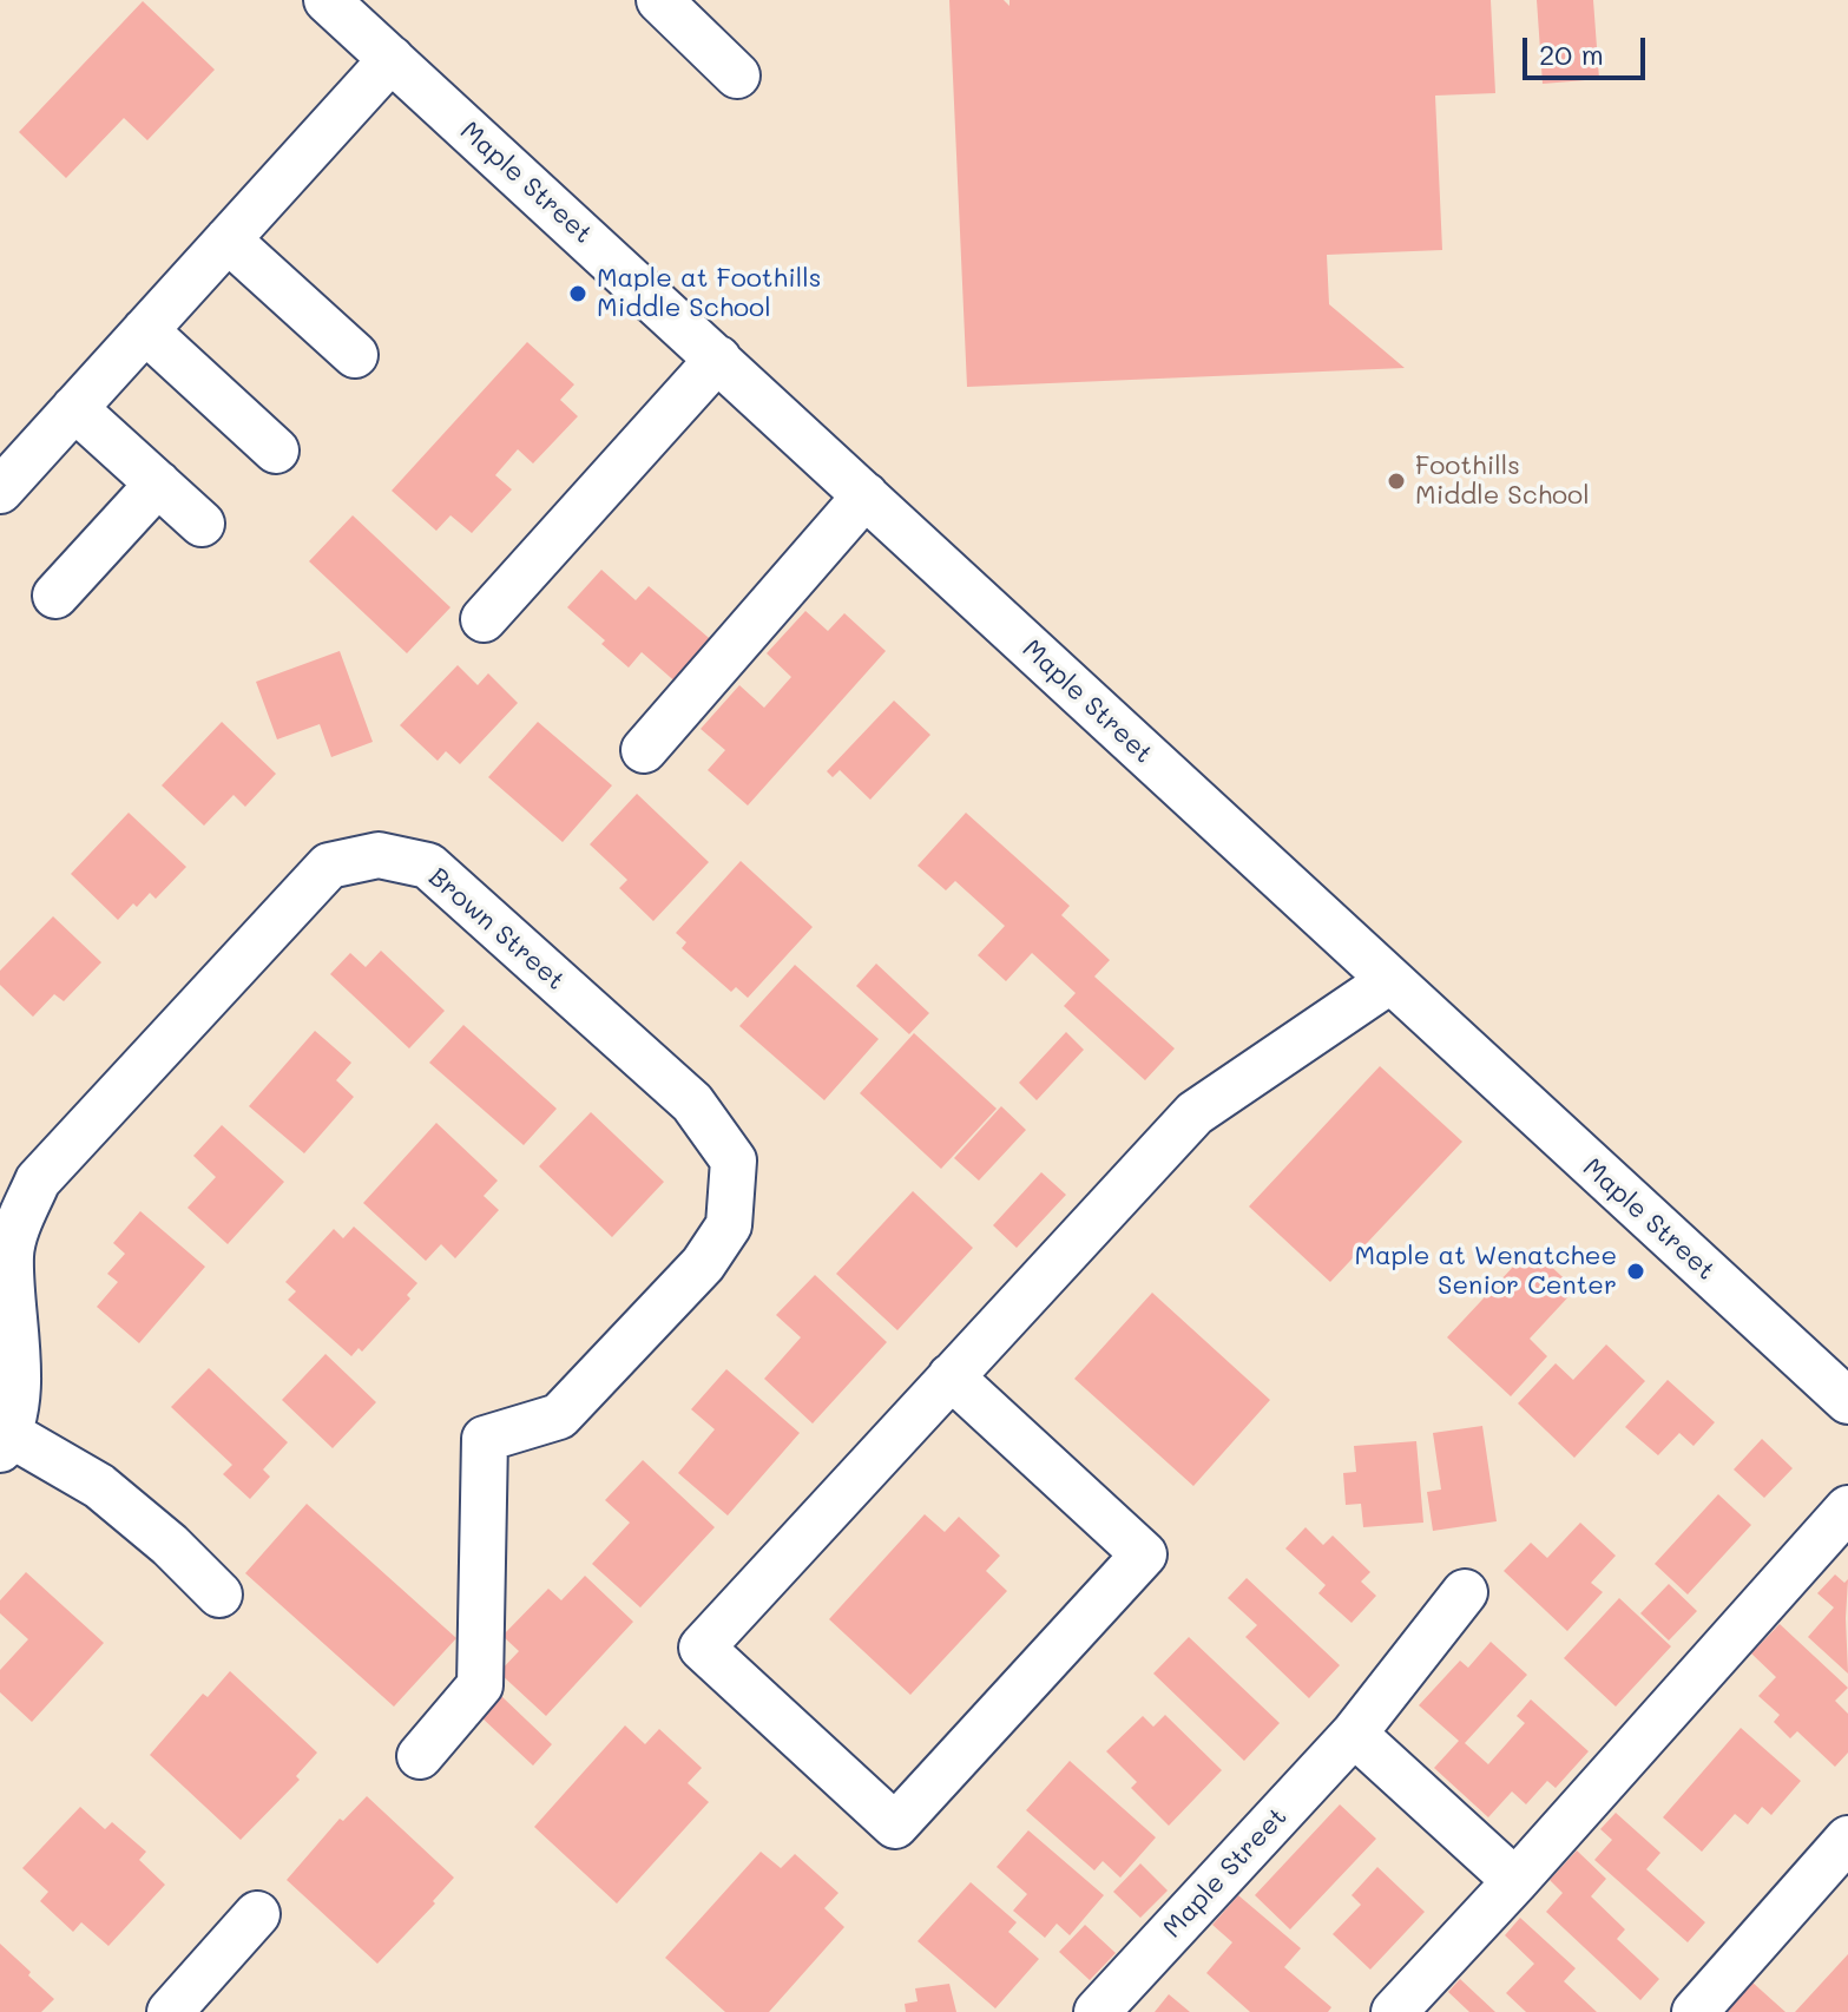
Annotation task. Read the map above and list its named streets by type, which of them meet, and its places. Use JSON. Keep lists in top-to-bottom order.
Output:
{
  "streets": {
    "street": ["Maple Street", "Brown Street"]
  },
  "places": ["Maple at Foothills Middle School", "Foothills Middle School", "Maple at Wenatchee Senior Center"],
  "scale_bar": "20 m"
}
